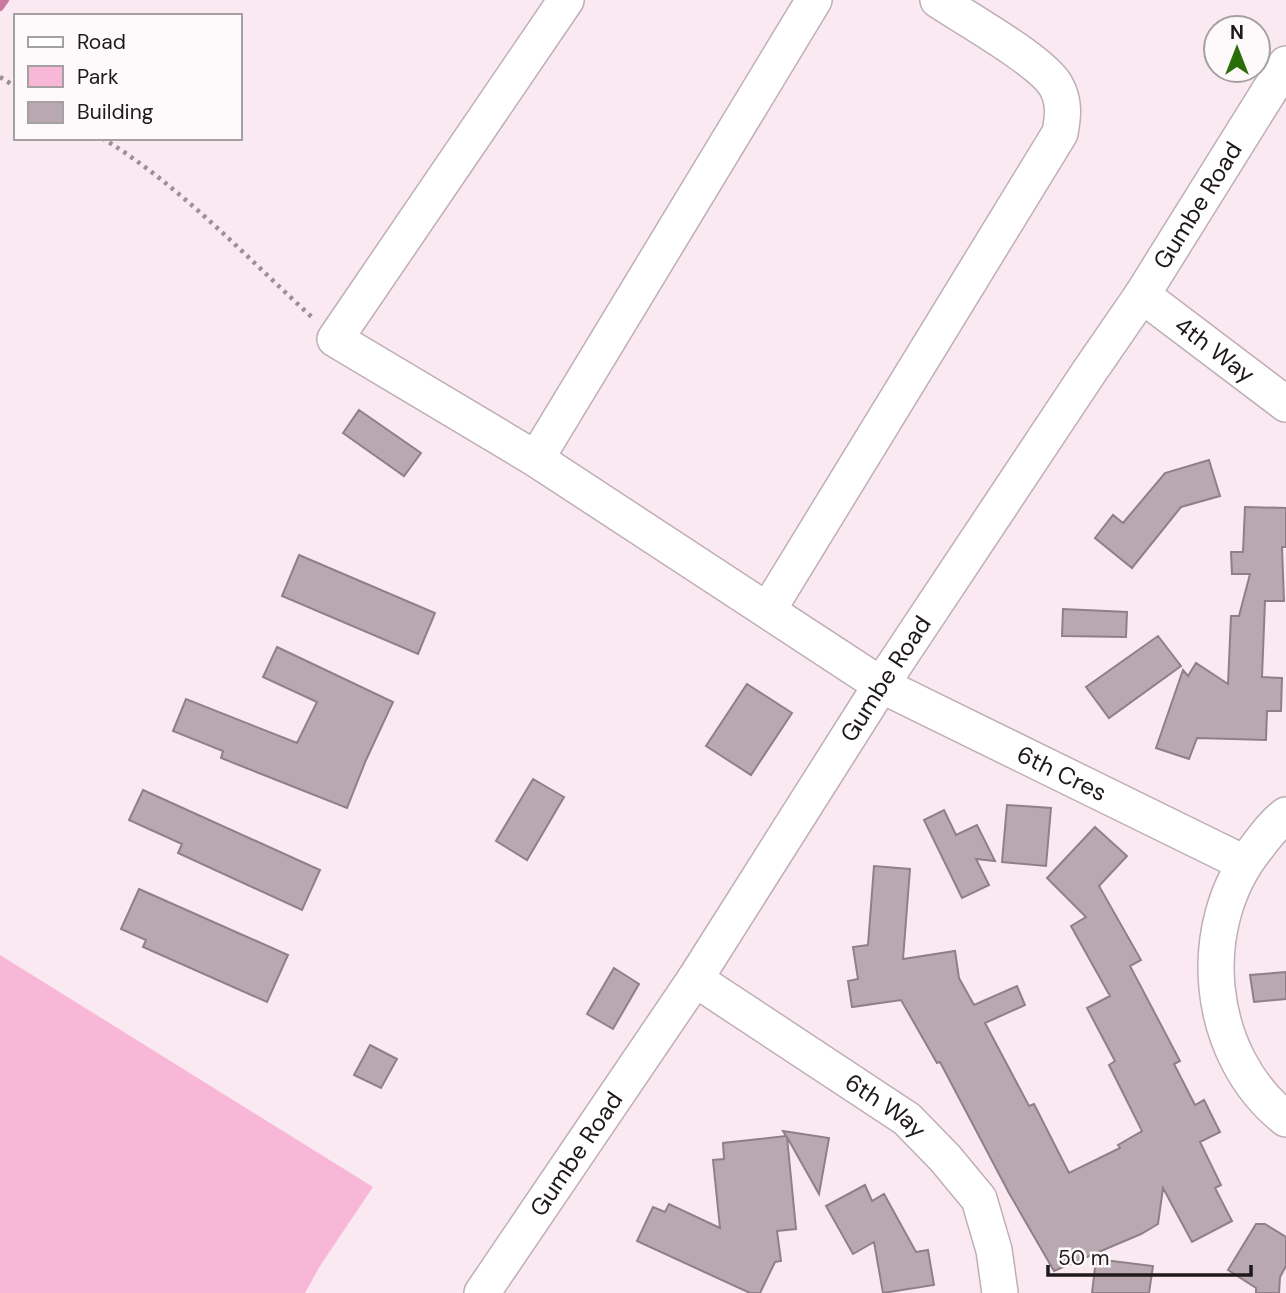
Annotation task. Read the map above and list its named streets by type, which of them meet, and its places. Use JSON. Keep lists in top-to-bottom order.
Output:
{
  "streets": {
    "street": [
      "Gumbe Road",
      "4th Way",
      "6th Cres",
      "6th Way"
    ]
  },
  "crossings": [
    ["Gumbe Road", "4th Way"],
    ["Gumbe Road", "6th Cres"],
    ["Gumbe Road", "6th Way"]
  ],
  "legend": ["Road", "Park", "Building"],
  "scale_bar": "50 m",
  "north": "top"
}
